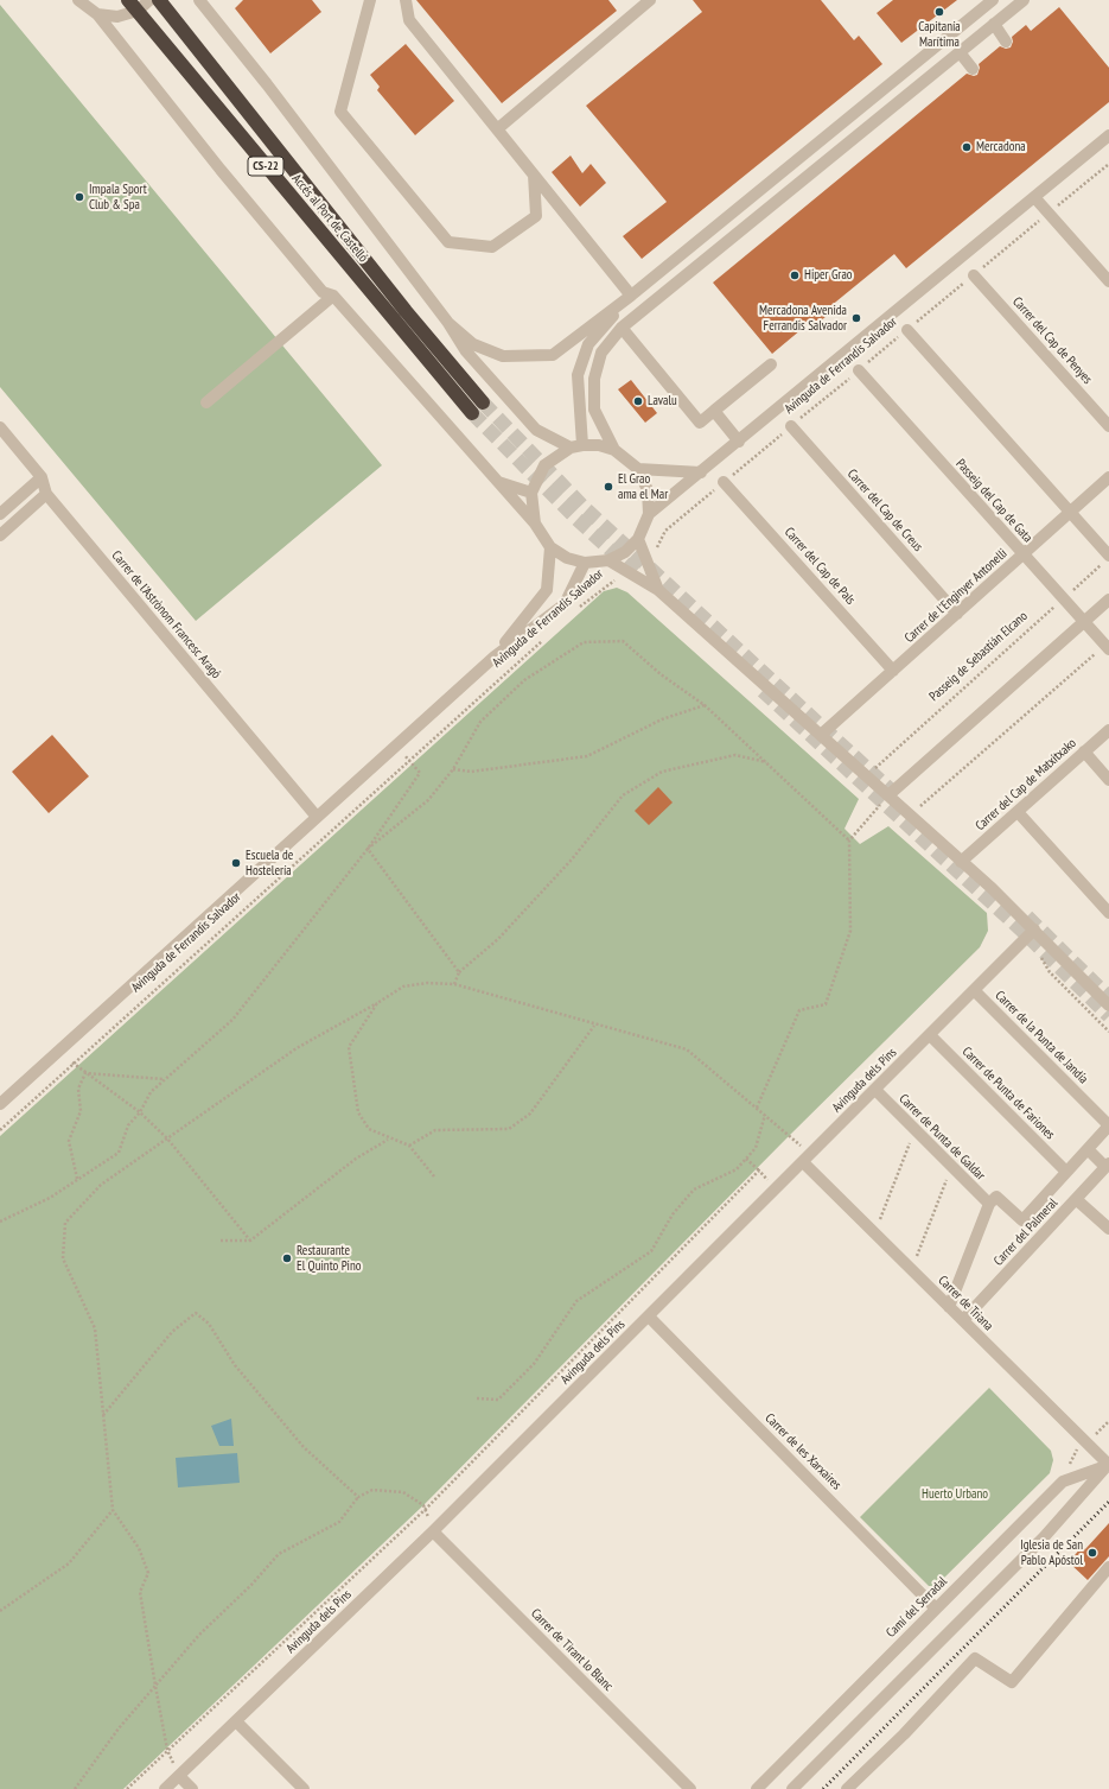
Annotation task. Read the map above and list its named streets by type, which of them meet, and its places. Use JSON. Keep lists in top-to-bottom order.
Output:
{
  "streets": {
    "highway": ["CS-22", "Accés al Port de Castelló"],
    "street": [
      "Carrer del Cap de Penyes",
      "Avinguda de Ferrandis Salvador",
      "Passeig del Cap de Gata",
      "Carrer del Cap de Creus",
      "Carrer del Cap de Pals",
      "Carrer de l'Enginyer Antonelli",
      "Carrer de l'Astrònom Francesc Aragó",
      "Carrer del Cap de Matxitxako",
      "Carrer de la Punta de Jandía",
      "Avinguda dels Pins",
      "Carrer de Punta de Fariones",
      "Carrer de Punta de Galdar",
      "Carrer del Palmeral",
      "Carrer de Triana",
      "Carrer de les Xarxaires",
      "Camí del Serradal",
      "Carrer de Tirant lo Blanc"
    ],
    "path": ["Passeig de Sebastián Elcano"]
  },
  "crossings": [
    ["Carrer del Cap de Penyes", "Avinguda de Ferrandis Salvador"],
    ["Avinguda de Ferrandis Salvador", "Passeig del Cap de Gata"],
    ["Avinguda de Ferrandis Salvador", "Carrer del Cap de Creus"],
    ["Avinguda de Ferrandis Salvador", "Carrer del Cap de Pals"],
    ["Avinguda de Ferrandis Salvador", "Carrer de l'Astrònom Francesc Aragó"],
    ["Passeig del Cap de Gata", "Carrer de l'Enginyer Antonelli"],
    ["Passeig del Cap de Gata", "Passeig de Sebastián Elcano"],
    ["Carrer del Cap de Creus", "Carrer de l'Enginyer Antonelli"],
    ["Carrer del Cap de Pals", "Carrer de l'Enginyer Antonelli"],
    ["Carrer de la Punta de Jandía", "Avinguda dels Pins"],
    ["Carrer de la Punta de Jandía", "Carrer del Palmeral"],
    ["Avinguda dels Pins", "Carrer de Punta de Fariones"],
    ["Avinguda dels Pins", "Carrer de Punta de Galdar"],
    ["Avinguda dels Pins", "Carrer de Triana"],
    ["Avinguda dels Pins", "Carrer de les Xarxaires"],
    ["Avinguda dels Pins", "Carrer de Tirant lo Blanc"],
    ["Carrer de Punta de Fariones", "Carrer del Palmeral"],
    ["Carrer de Punta de Galdar", "Carrer del Palmeral"],
    ["Carrer del Palmeral", "Carrer de Triana"],
    ["Carrer de Triana", "Camí del Serradal"],
    ["Carrer de les Xarxaires", "Camí del Serradal"]
  ],
  "parks": ["Huerto Urbano"],
  "places": [
    "Capitanía Marítima",
    "Mercadona",
    "Impala Sport Club & Spa",
    "Hiper Grao",
    "Mercadona Avenida Ferrandis Salvador",
    "Lavalu",
    "El Grao ama el Mar",
    "Escuela de Hostelería",
    "Restaurante El Quinto Pino",
    "Iglesia de San Pablo Apóstol"
  ]
}
